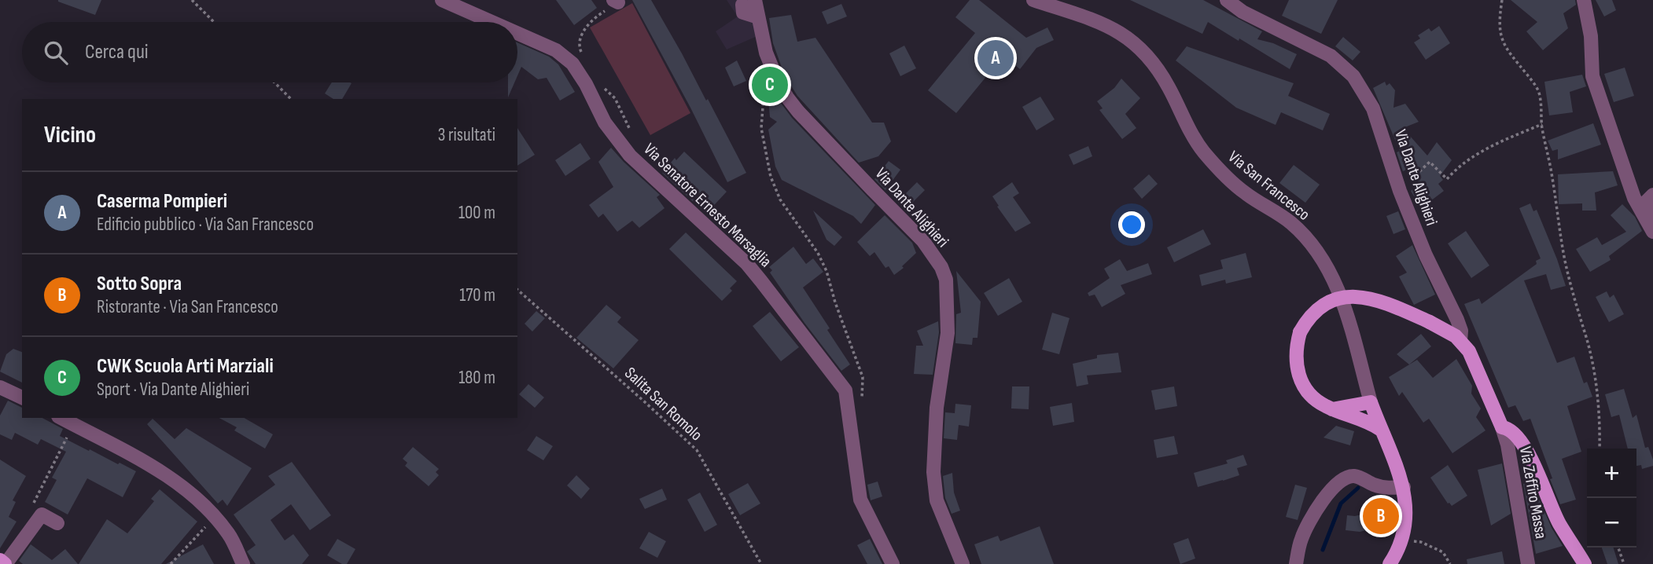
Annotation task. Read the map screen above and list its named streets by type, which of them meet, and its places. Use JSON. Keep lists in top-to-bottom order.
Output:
{
  "streets": {
    "main road": ["Via Dante Alighieri", "Via San Francesco"],
    "street": ["Via Senatore Ernesto Marsaglia", "Via Zeffiro Massa"],
    "path": ["Salita San Romolo"]
  },
  "crossings": [
    ["Via Dante Alighieri", "Via Zeffiro Massa"]
  ],
  "page": {
    "search": "Cerca qui",
    "pins": ["A", "C", "B"],
    "heading": ["Vicino", "3 risultati"],
    "list": [
      {
        "mark": "A",
        "name": "Caserma Pompieri",
        "note": "Edificio pubblico · Via San Francesco",
        "value": "100 m"
      },
      {
        "mark": "B",
        "name": "Sotto Sopra",
        "note": "Ristorante · Via San Francesco",
        "value": "170 m"
      },
      {
        "mark": "C",
        "name": "CWK Scuola Arti Marziali",
        "note": "Sport · Via Dante Alighieri",
        "value": "180 m"
      }
    ],
    "map_buttons": ["+", "−"]
  }
}
